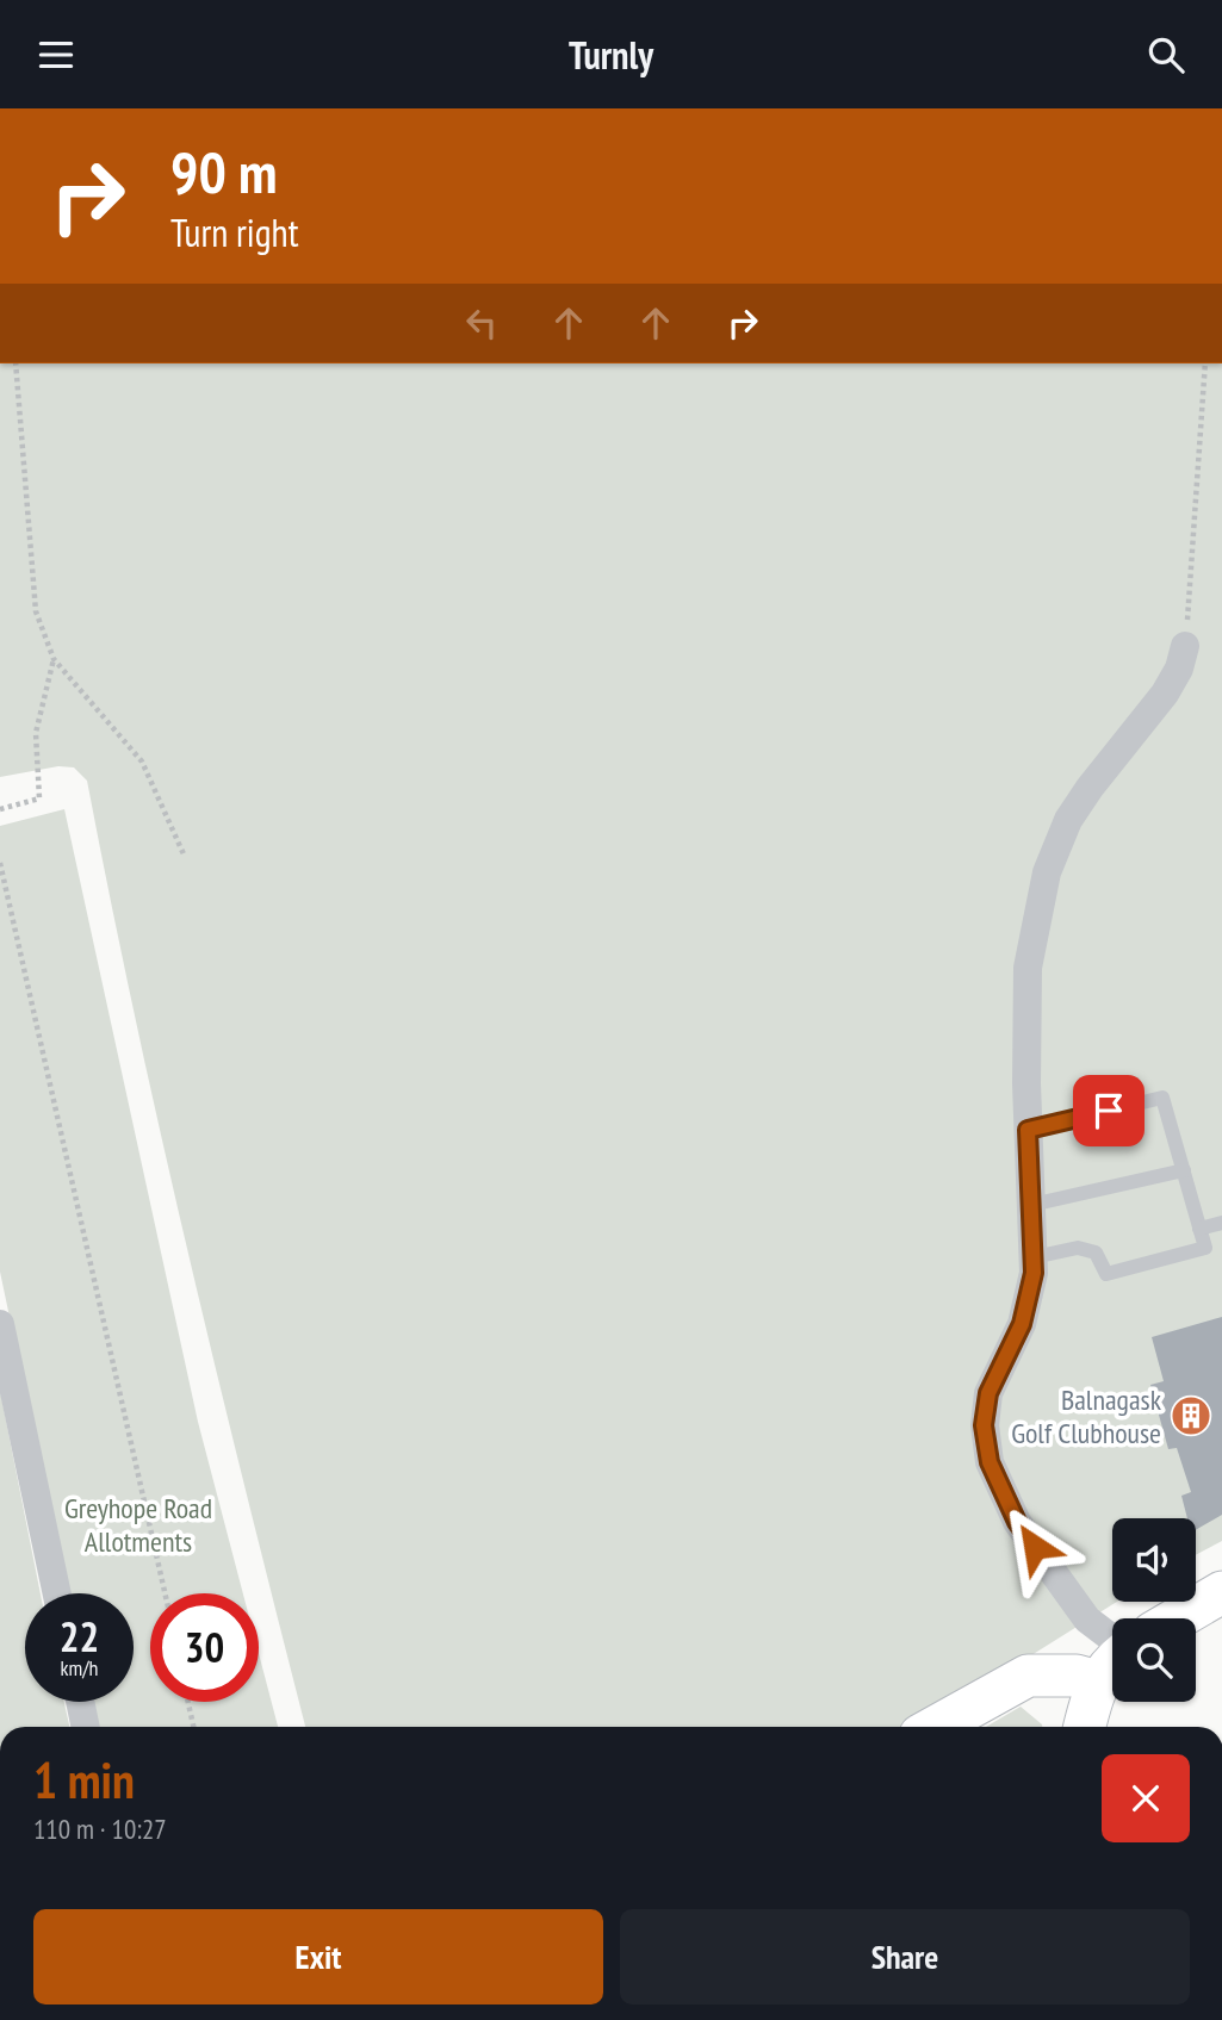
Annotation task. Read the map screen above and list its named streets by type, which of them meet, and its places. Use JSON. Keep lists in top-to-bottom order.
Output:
{
  "parks": ["Greyhope Road Allotments"],
  "places": {
    "building": ["Balnagask Golf Clubhouse"]
  },
  "page": {
    "header": "Turnly",
    "turn": ["90 m", "Turn right"],
    "speed": "22 km/h",
    "limit": "30",
    "heading": ["1 min", "110 m · 10:27"],
    "buttons": ["Exit", "Share"]
  }
}
